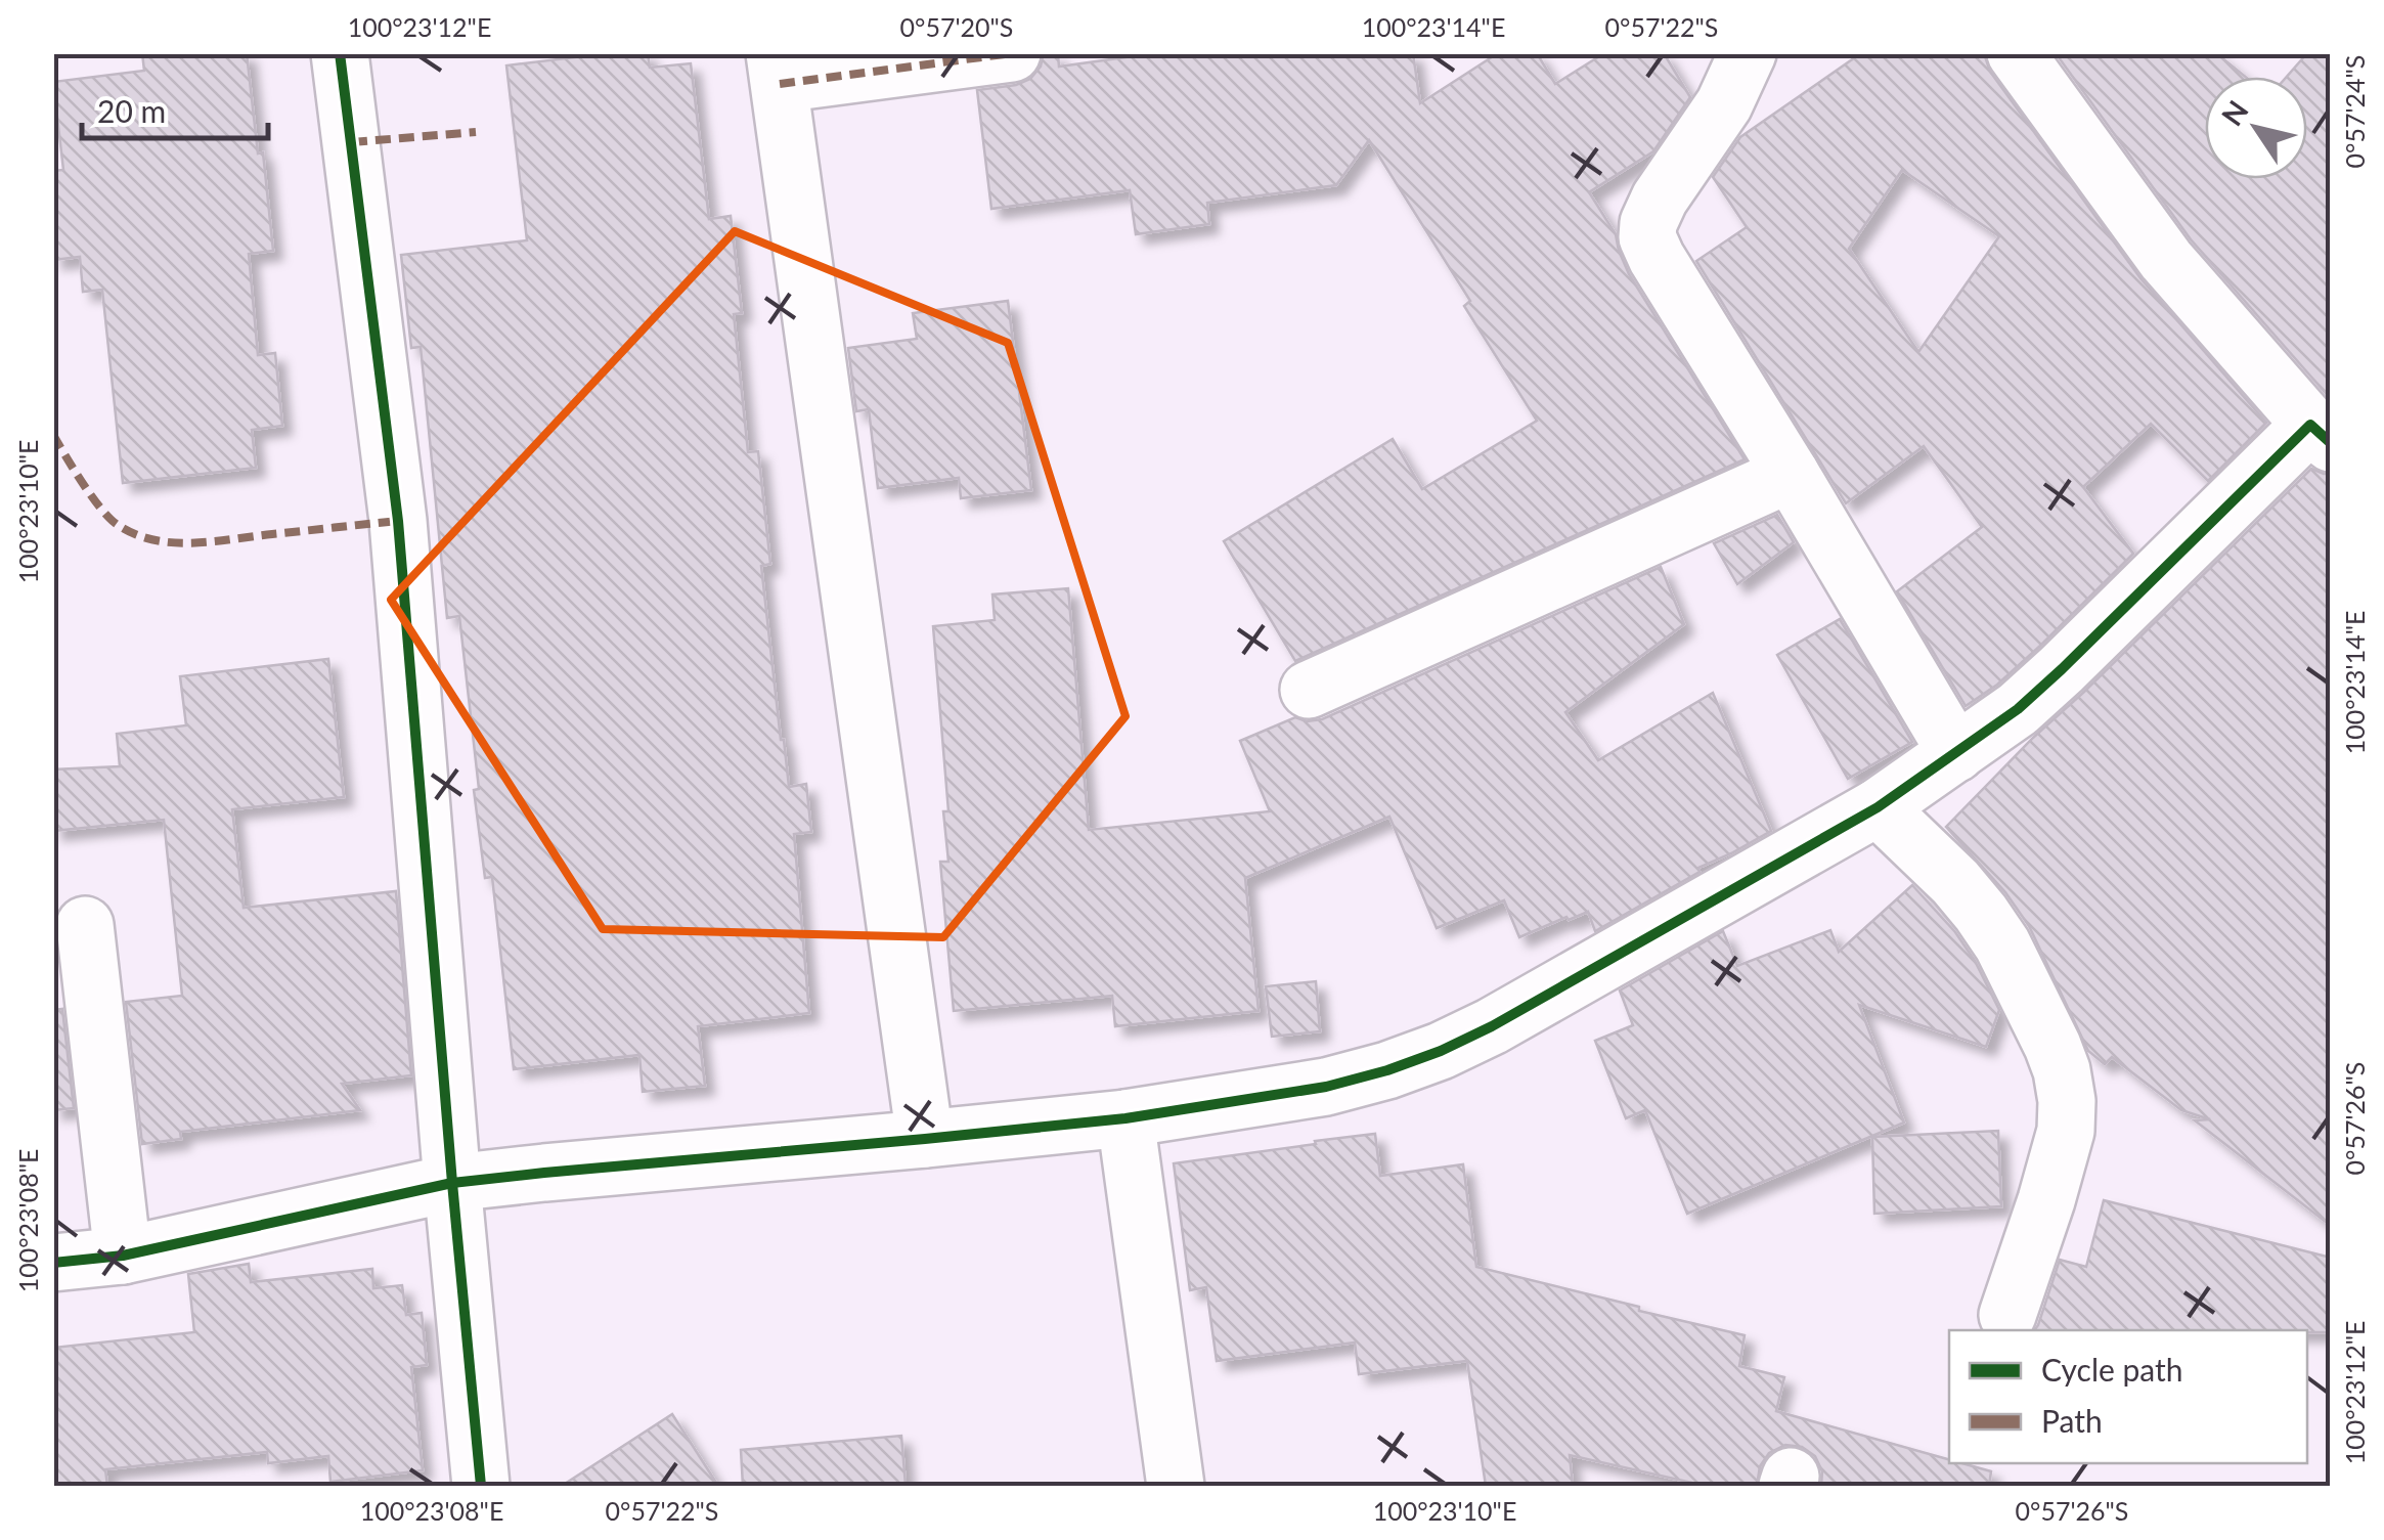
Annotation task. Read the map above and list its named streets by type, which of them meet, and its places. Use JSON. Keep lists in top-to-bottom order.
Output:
{
  "legend": ["Cycle path", "Path"],
  "scale_bar": "20 m",
  "north": "top left",
  "coordinates": [
    "100°23'12\"E",
    "0°57'20\"S",
    "100°23'14\"E",
    "0°57'22\"S",
    "0°57'24\"S",
    "100°23'10\"E",
    "0°57'26\"S",
    "100°23'08\"E"
  ]
}
